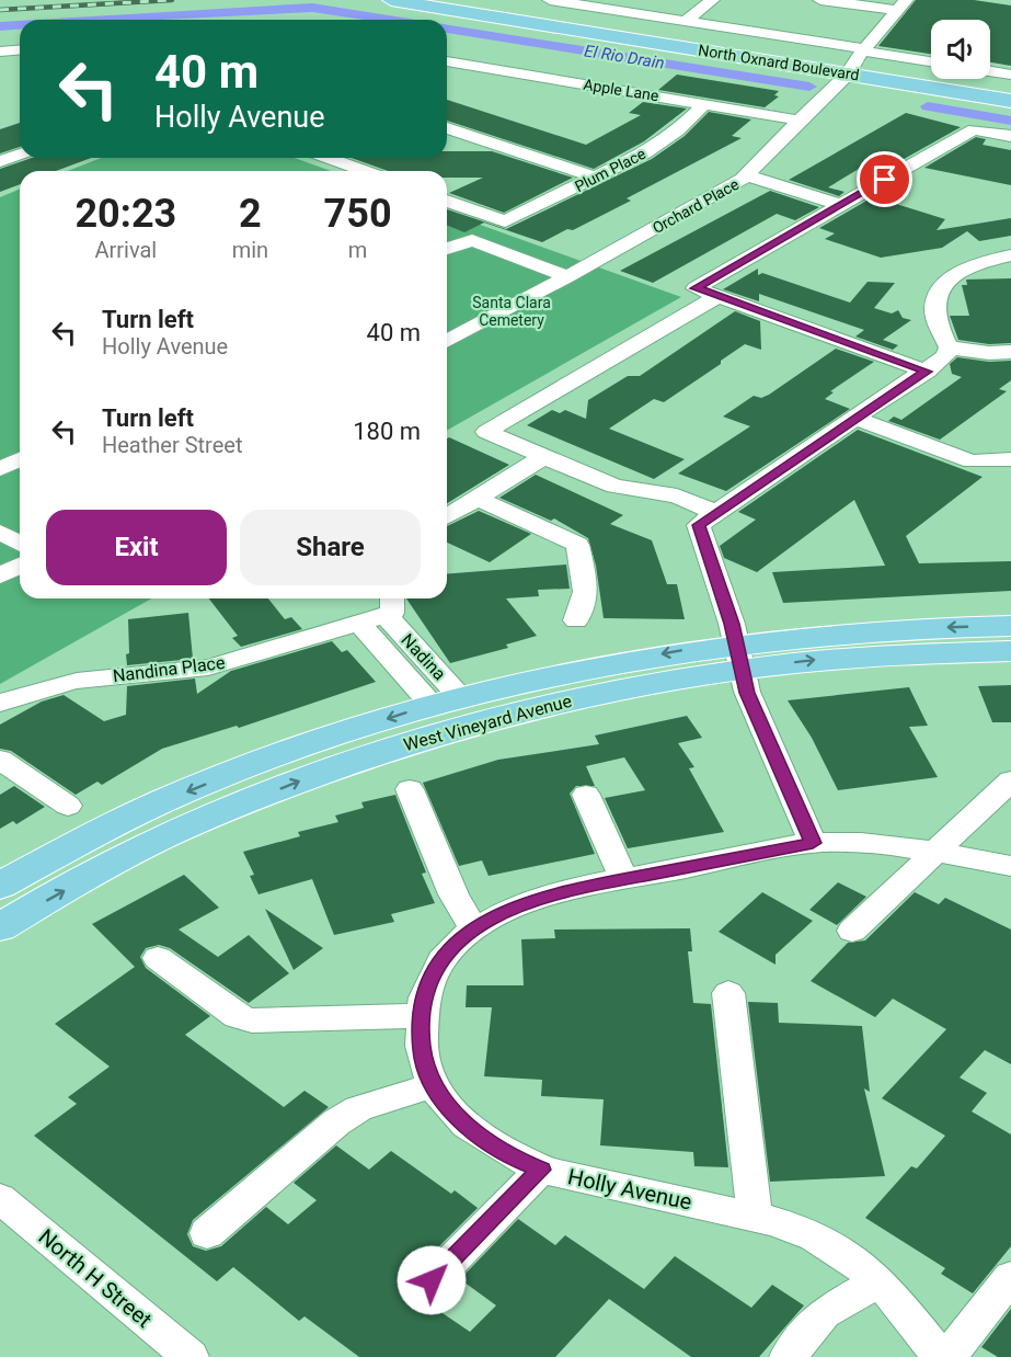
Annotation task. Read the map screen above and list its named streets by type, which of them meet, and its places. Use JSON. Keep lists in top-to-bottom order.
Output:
{
  "streets": {
    "main road": ["North Oxnard Boulevard", "West Vineyard Avenue"],
    "street": [
      "Apple Lane",
      "Plum Place",
      "Orchard Place",
      "Nadina",
      "Nandina Place",
      "Holly Avenue",
      "North H Street"
    ]
  },
  "crossings": [
    ["North Oxnard Boulevard", "Orchard Place"],
    ["Apple Lane", "Plum Place"],
    ["Apple Lane", "Orchard Place"],
    ["Nadina", "Nandina Place"],
    ["Nadina", "West Vineyard Avenue"]
  ],
  "water": ["El Rio Drain"],
  "parks": ["Santa Clara Cemetery"],
  "page": {
    "turn": ["40 m", "Holly Avenue"],
    "eta": [
      "20:23",
      "Arrival",
      "2",
      "min",
      "750",
      "m"
    ],
    "list": [
      {
        "name": "Turn left",
        "note": "Holly Avenue",
        "value": "40 m"
      },
      {
        "name": "Turn left",
        "note": "Heather Street",
        "value": "180 m"
      }
    ],
    "buttons": ["Exit", "Share"]
  }
}
